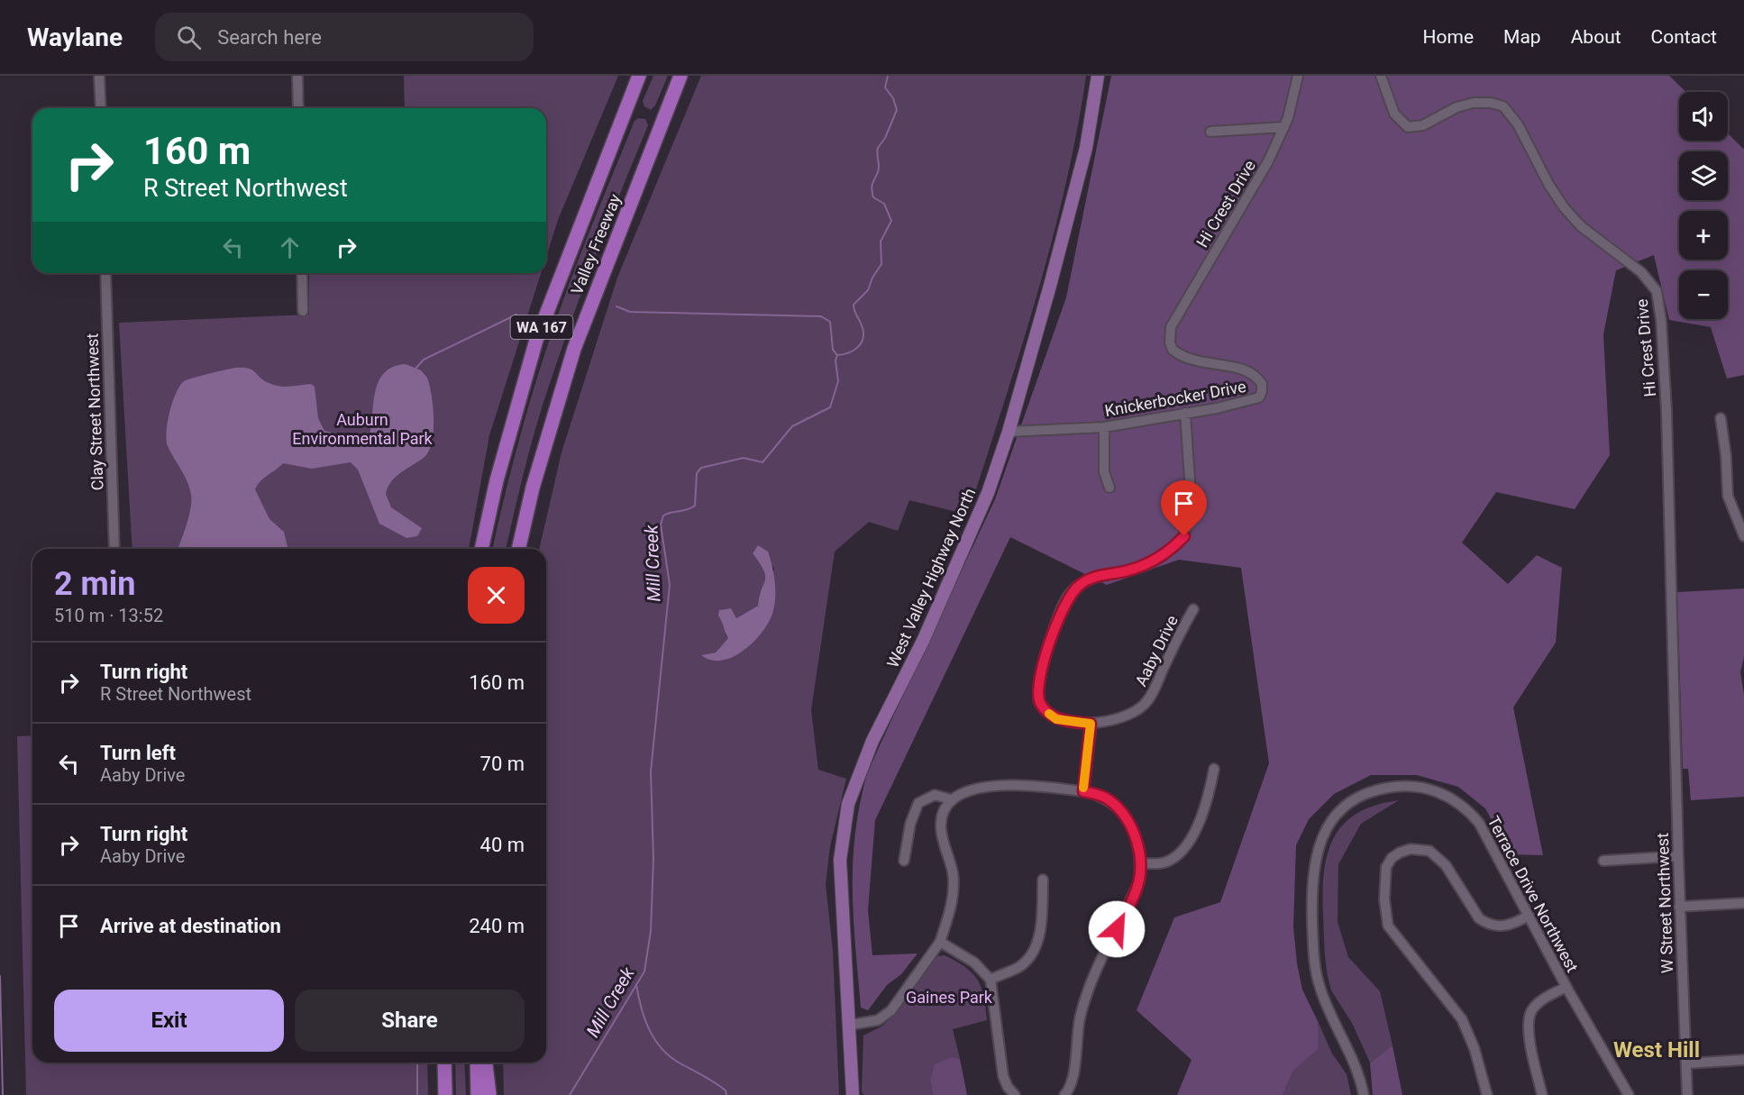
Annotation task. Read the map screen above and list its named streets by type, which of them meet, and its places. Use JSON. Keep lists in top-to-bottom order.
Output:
{
  "streets": {
    "highway": ["Valley Freeway", "WA 167"],
    "main road": ["West Valley Highway North"],
    "street": [
      "Hi Crest Drive",
      "Knickerbocker Drive",
      "Clay Street Northwest",
      "Aaby Drive",
      "Terrace Drive Northwest",
      "W Street Northwest"
    ]
  },
  "crossings": [
    ["Hi Crest Drive", "Knickerbocker Drive"],
    ["Hi Crest Drive", "W Street Northwest"],
    ["Knickerbocker Drive", "West Valley Highway North"],
    ["Knickerbocker Drive", "Aaby Drive"]
  ],
  "districts": ["West Hill"],
  "water": ["Mill Creek"],
  "parks": ["Auburn Environmental Park", "Gaines Park"],
  "page": {
    "header": "Waylane",
    "search": "Search here",
    "nav": [
      "Home",
      "Map",
      "About",
      "Contact"
    ],
    "map_buttons": ["+", "−"],
    "turn": ["160 m", "R Street Northwest"],
    "heading": ["2 min", "510 m · 13:52"],
    "list": [
      {
        "name": "Turn right",
        "note": "R Street Northwest",
        "value": "160 m"
      },
      {
        "name": "Turn left",
        "note": "Aaby Drive",
        "value": "70 m"
      },
      {
        "name": "Turn right",
        "note": "Aaby Drive",
        "value": "40 m"
      },
      {
        "name": "Arrive at destination",
        "value": "240 m"
      }
    ],
    "buttons": ["Exit", "Share"]
  }
}
